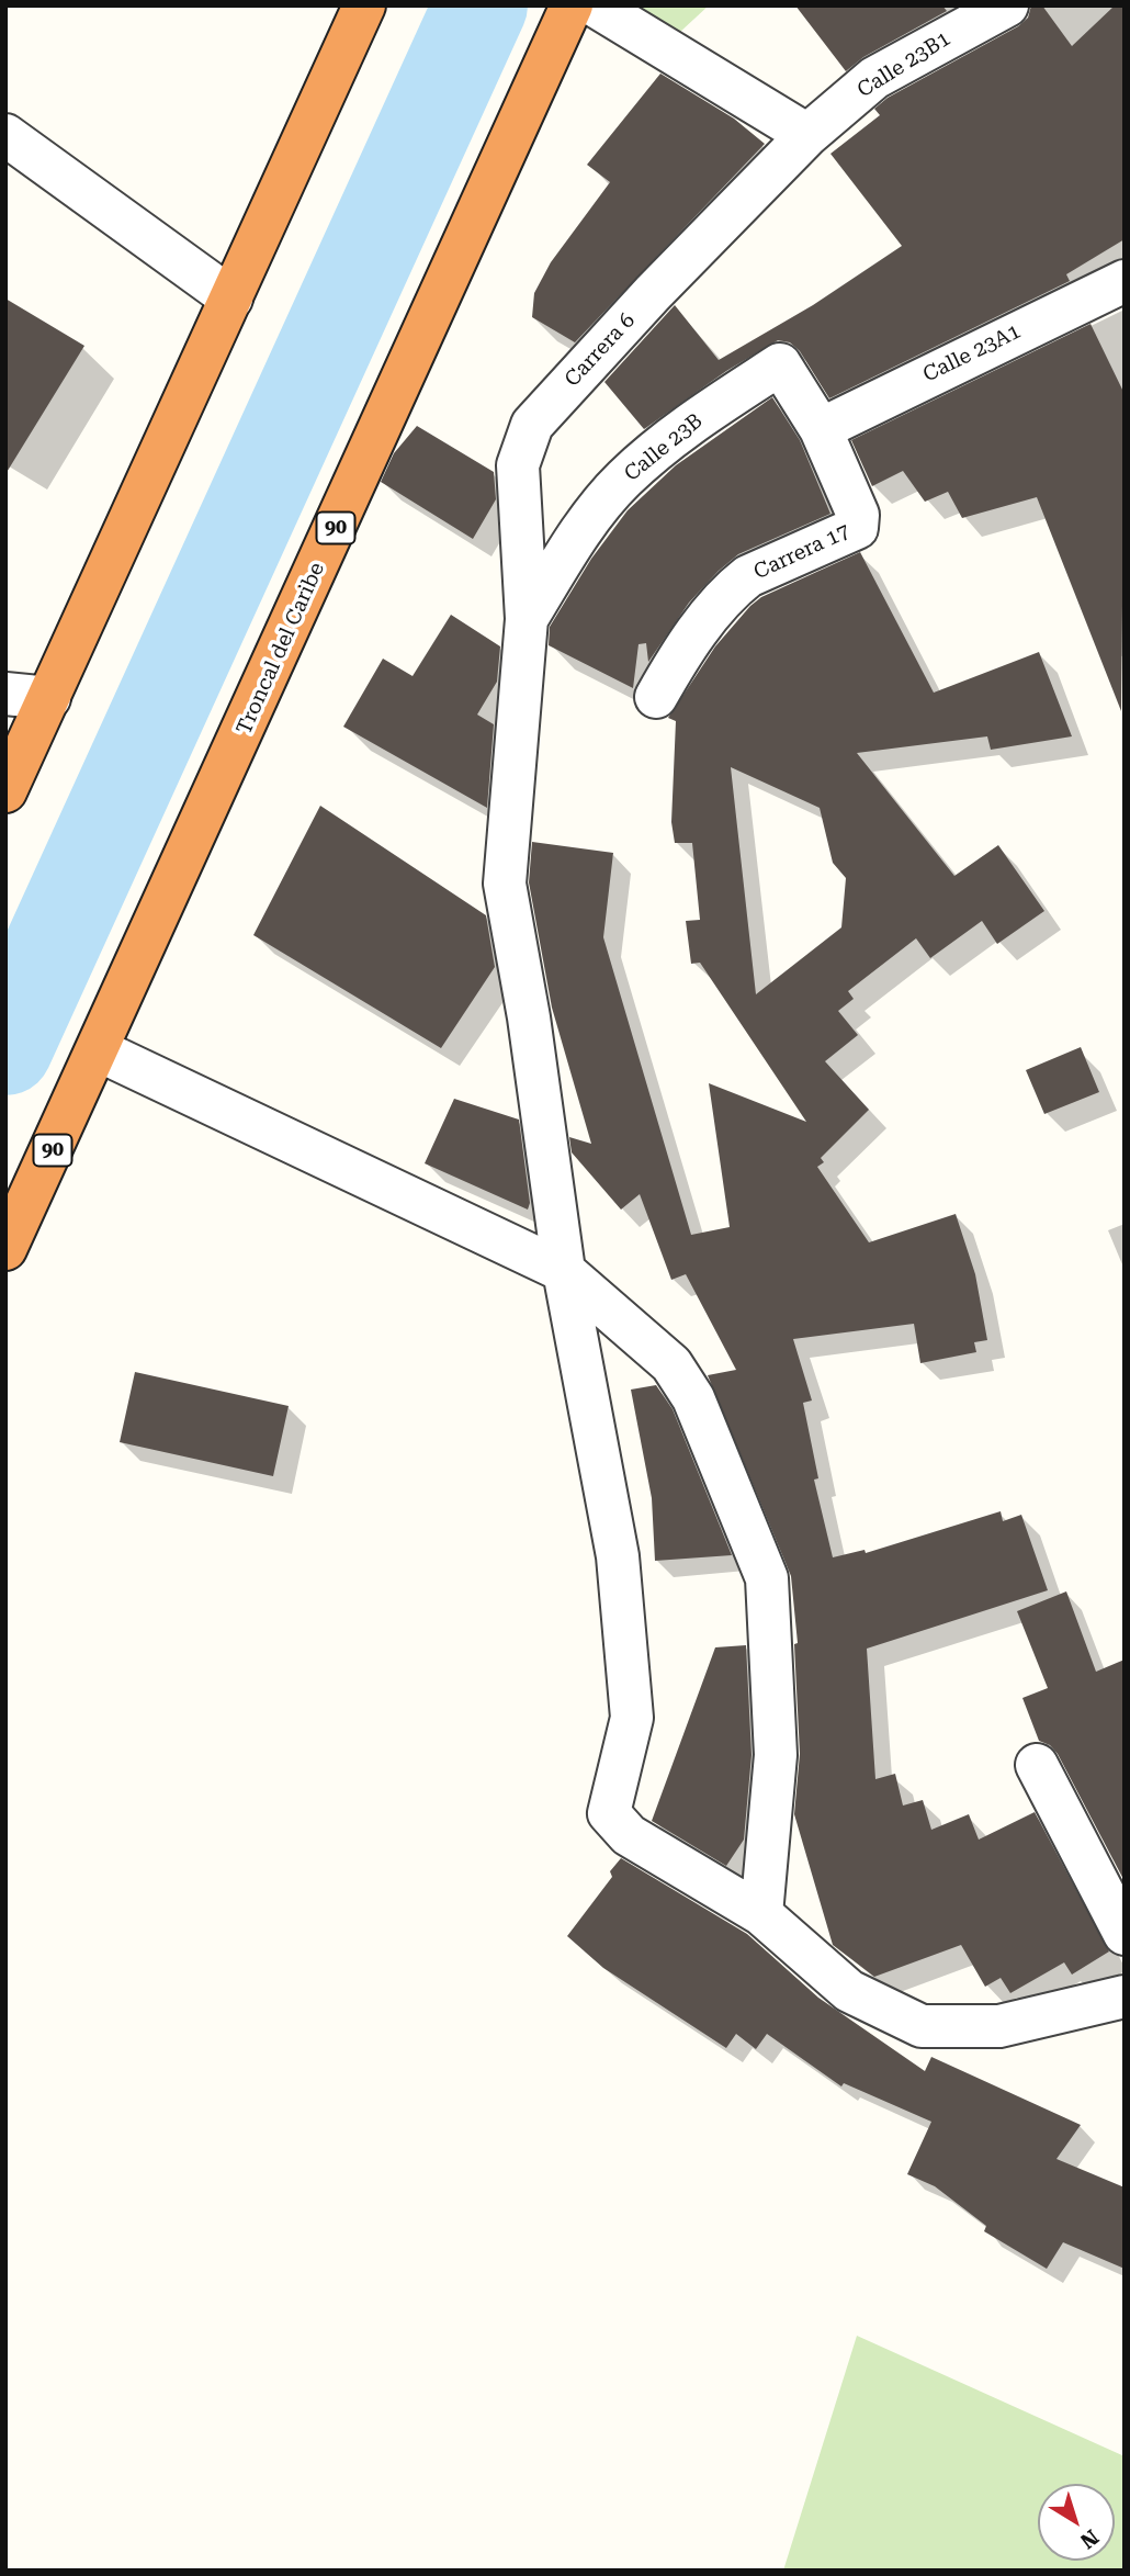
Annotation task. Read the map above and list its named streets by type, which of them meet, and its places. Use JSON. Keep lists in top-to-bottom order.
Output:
{
  "streets": {
    "highway": ["90", "Troncal del Caribe"],
    "street": [
      "Calle 23B1",
      "Carrera 6",
      "Calle 23A1",
      "Calle 23B",
      "Carrera 17"
    ]
  },
  "crossings": [
    ["Calle 23B1", "Carrera 6"],
    ["Carrera 6", "Calle 23B"],
    ["Calle 23A1", "Calle 23B"],
    ["Calle 23A1", "Carrera 17"],
    ["Calle 23B", "Carrera 17"]
  ],
  "north": "bottom right"
}
